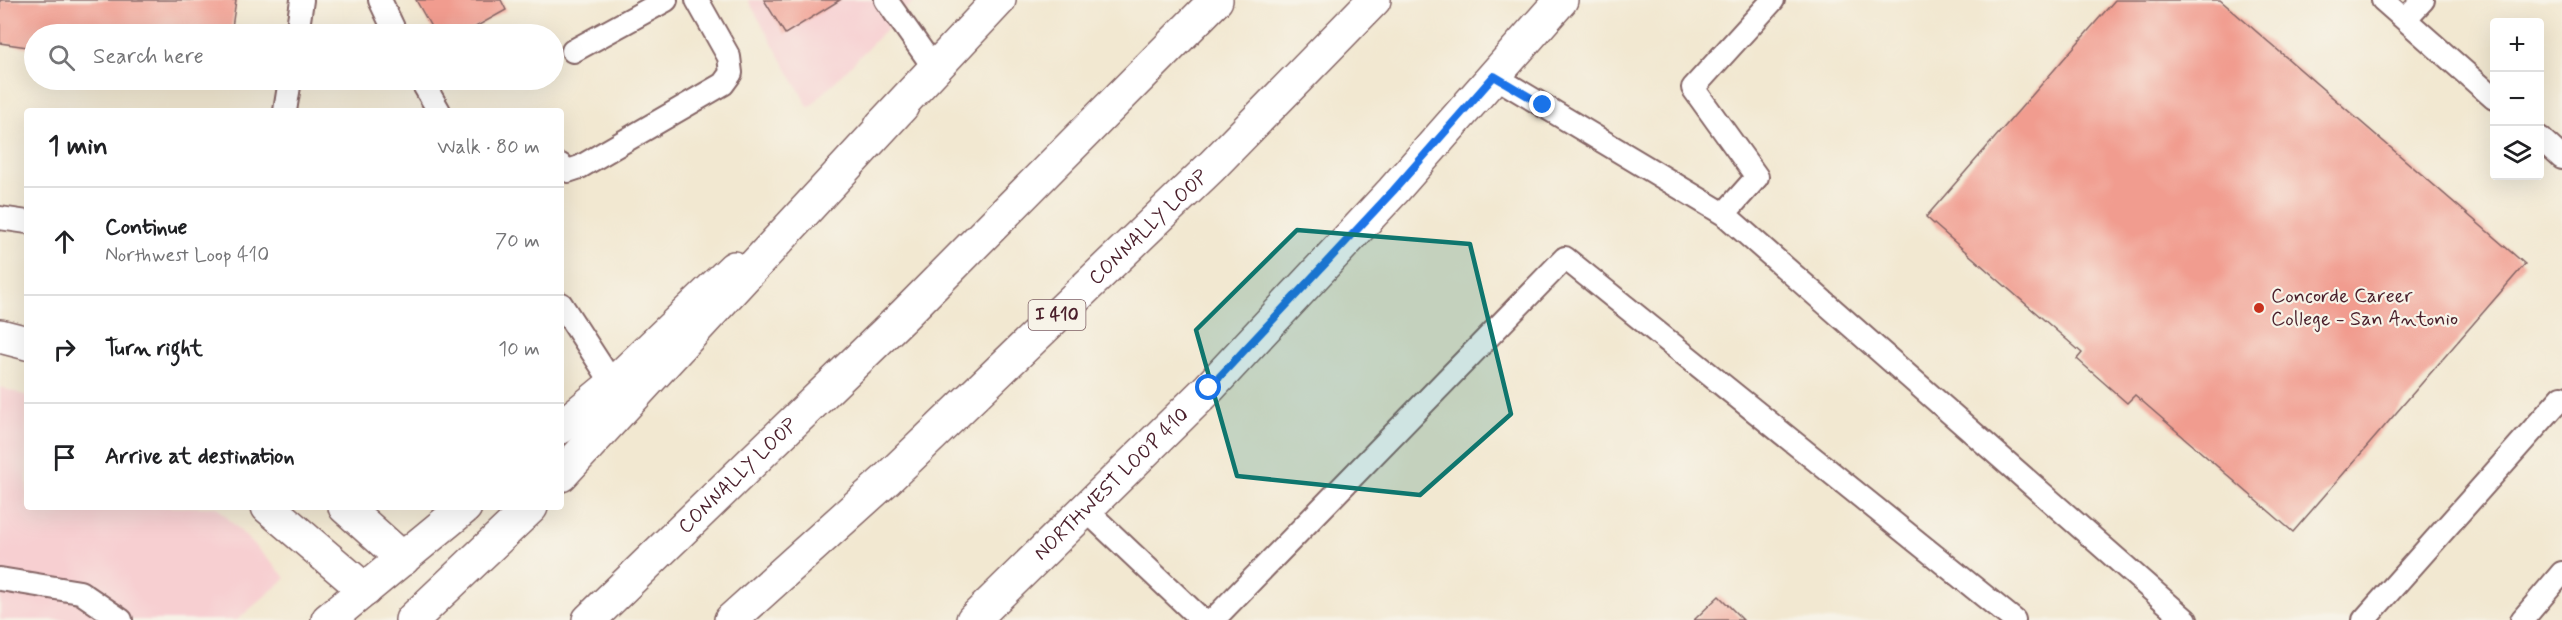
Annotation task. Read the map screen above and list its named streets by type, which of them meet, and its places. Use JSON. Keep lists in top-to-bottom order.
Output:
{
  "streets": {
    "main road": ["CONNALLY LOOP", "I 410", "NORTHWEST LOOP 410"]
  },
  "places": ["Concorde Career College - San Antonio"],
  "page": {
    "map_buttons": ["+", "−"],
    "search": "Search here",
    "heading": ["1 min", "Walk · 80 m"],
    "list": [
      ["Continue", "Northwest Loop 410", "70 m"],
      ["Turn right", "10 m"],
      "Arrive at destination"
    ]
  }
}
